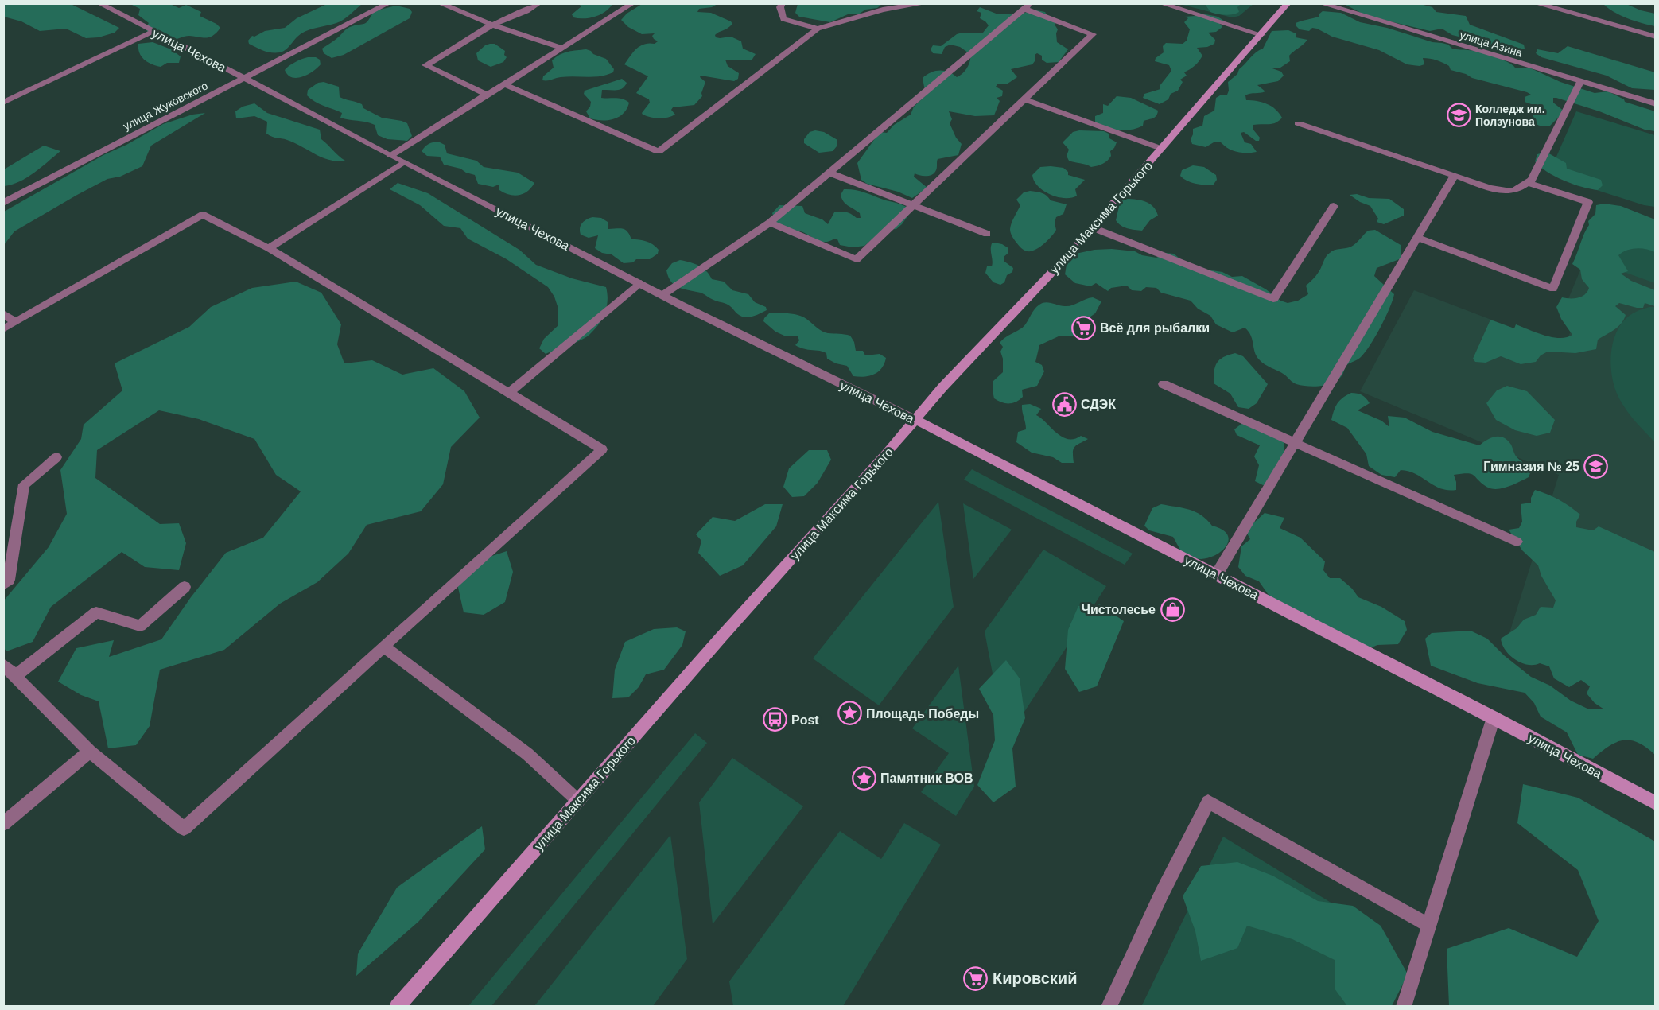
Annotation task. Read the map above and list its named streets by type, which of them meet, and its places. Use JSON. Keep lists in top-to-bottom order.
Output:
{
  "streets": {
    "main road": ["улица Чехова", "улица Максима Горького"],
    "street": ["улица Азина", "улица Жуковского"]
  },
  "crossings": [
    ["улица Чехова", "улица Жуковского"],
    ["улица Чехова", "улица Максима Горького"]
  ],
  "places": {
    "school or university": ["Колледж им. Ползунова", "Гимназия № 25"],
    "supermarket": ["Всё для рыбалки", "Кировский"],
    "public building": ["СДЭК"],
    "shop": ["Чистолесье"],
    "place": ["Площадь Победы", "Памятник ВОВ"],
    "bus stop": ["Post"]
  }
}
